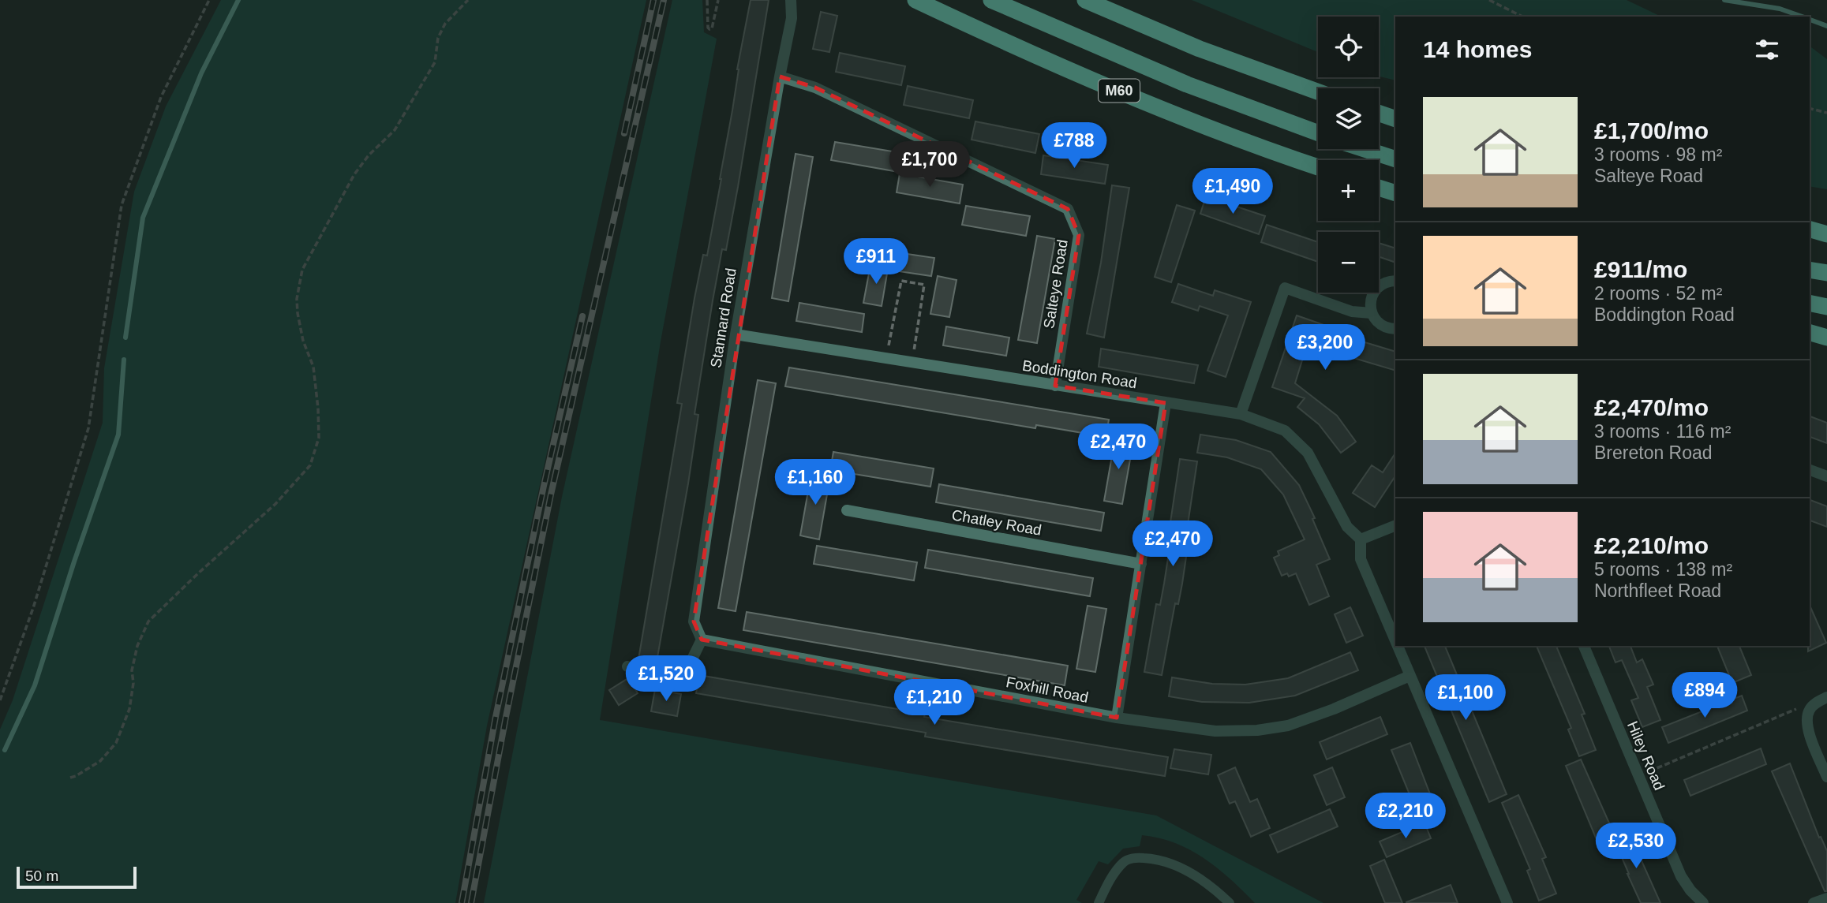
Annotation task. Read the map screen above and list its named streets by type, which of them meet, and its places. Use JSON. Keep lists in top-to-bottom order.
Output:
{
  "streets": {
    "highway": ["M60"],
    "street": [
      "Salteye Road",
      "Stannard Road",
      "Boddington Road",
      "Chatley Road",
      "Foxhill Road",
      "Hiley Road"
    ]
  },
  "crossings": [
    ["Salteye Road", "Stannard Road"],
    ["Salteye Road", "Boddington Road"],
    ["Stannard Road", "Boddington Road"],
    ["Stannard Road", "Foxhill Road"]
  ],
  "scale_bar": "50 m",
  "page": {
    "map_buttons": ["+", "−"],
    "heading": "14 homes",
    "list": [
      {
        "name": "£1,700/mo",
        "note": "3 rooms · 98 m² · Salteye Road"
      },
      {
        "name": "£911/mo",
        "note": "2 rooms · 52 m² · Boddington Road"
      },
      {
        "name": "£2,470/mo",
        "note": "3 rooms · 116 m² · Brereton Road"
      },
      {
        "name": "£2,210/mo",
        "note": "5 rooms · 138 m² · Northfleet Road"
      }
    ],
    "price": [
      "£788",
      "£1,700",
      "£1,490",
      "£911",
      "£3,200",
      "£2,470",
      "£1,160",
      "£2,470",
      "£1,520",
      "£894",
      "£1,100",
      "£1,210",
      "£2,210",
      "£2,530"
    ],
    "scale": "50 m"
  }
}
